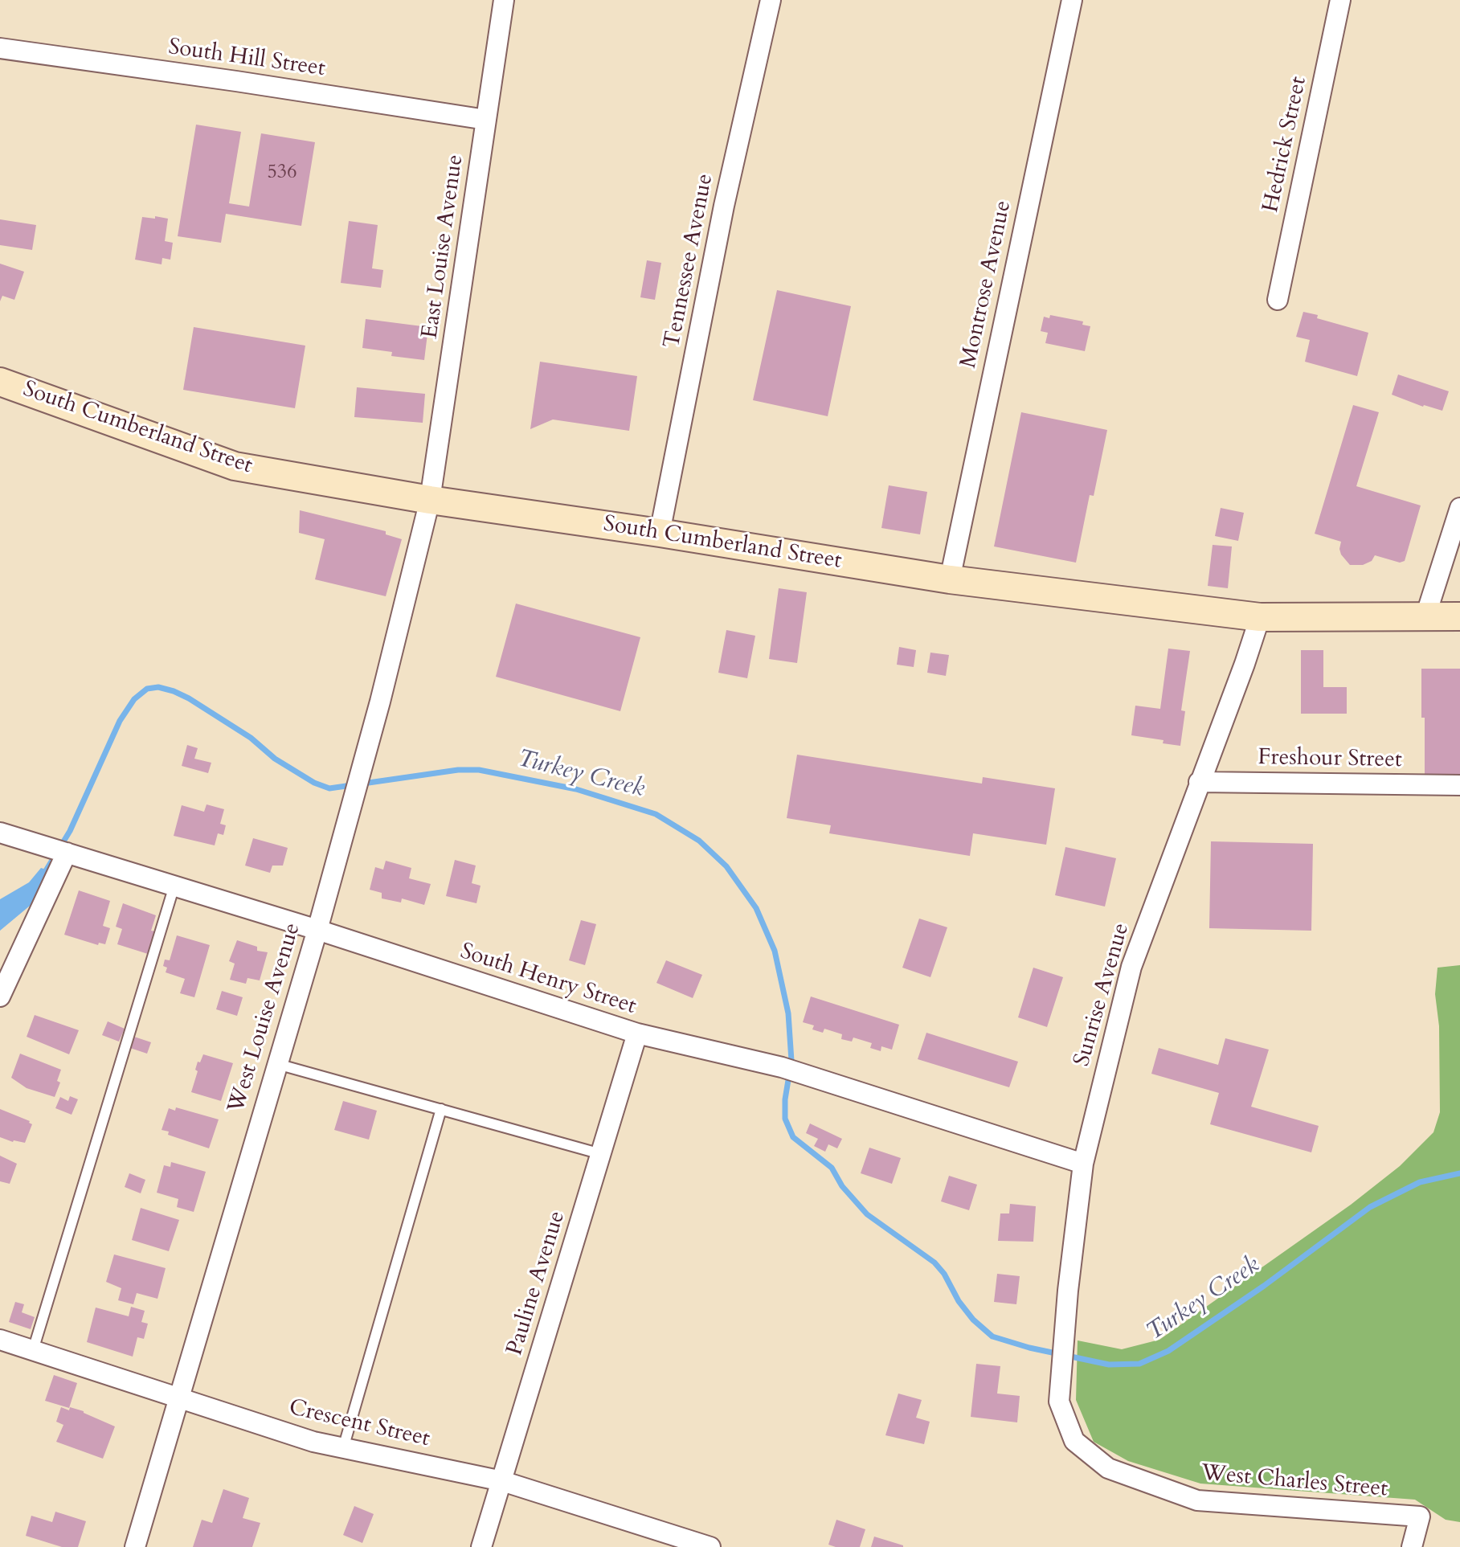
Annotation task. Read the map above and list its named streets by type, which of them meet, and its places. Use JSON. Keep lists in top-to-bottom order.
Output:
{
  "streets": {
    "main road": ["South Cumberland Street"],
    "street": [
      "South Hill Street",
      "Hedrick Street",
      "East Louise Avenue",
      "Tennessee Avenue",
      "Montrose Avenue",
      "Freshour Street",
      "South Henry Street",
      "Sunrise Avenue",
      "West Louise Avenue",
      "Pauline Avenue",
      "Crescent Street",
      "West Charles Street"
    ]
  },
  "crossings": [
    ["South Hill Street", "East Louise Avenue"],
    ["East Louise Avenue", "South Cumberland Street"],
    ["East Louise Avenue", "West Louise Avenue"],
    ["Tennessee Avenue", "South Cumberland Street"],
    ["Montrose Avenue", "South Cumberland Street"],
    ["South Cumberland Street", "Sunrise Avenue"],
    ["South Cumberland Street", "West Louise Avenue"],
    ["Freshour Street", "Sunrise Avenue"],
    ["South Henry Street", "Sunrise Avenue"],
    ["South Henry Street", "West Louise Avenue"],
    ["South Henry Street", "Pauline Avenue"],
    ["Sunrise Avenue", "West Charles Street"],
    ["West Louise Avenue", "Crescent Street"],
    ["Pauline Avenue", "Crescent Street"]
  ],
  "water": ["Turkey Creek"],
  "house_numbers": ["536"]
}
